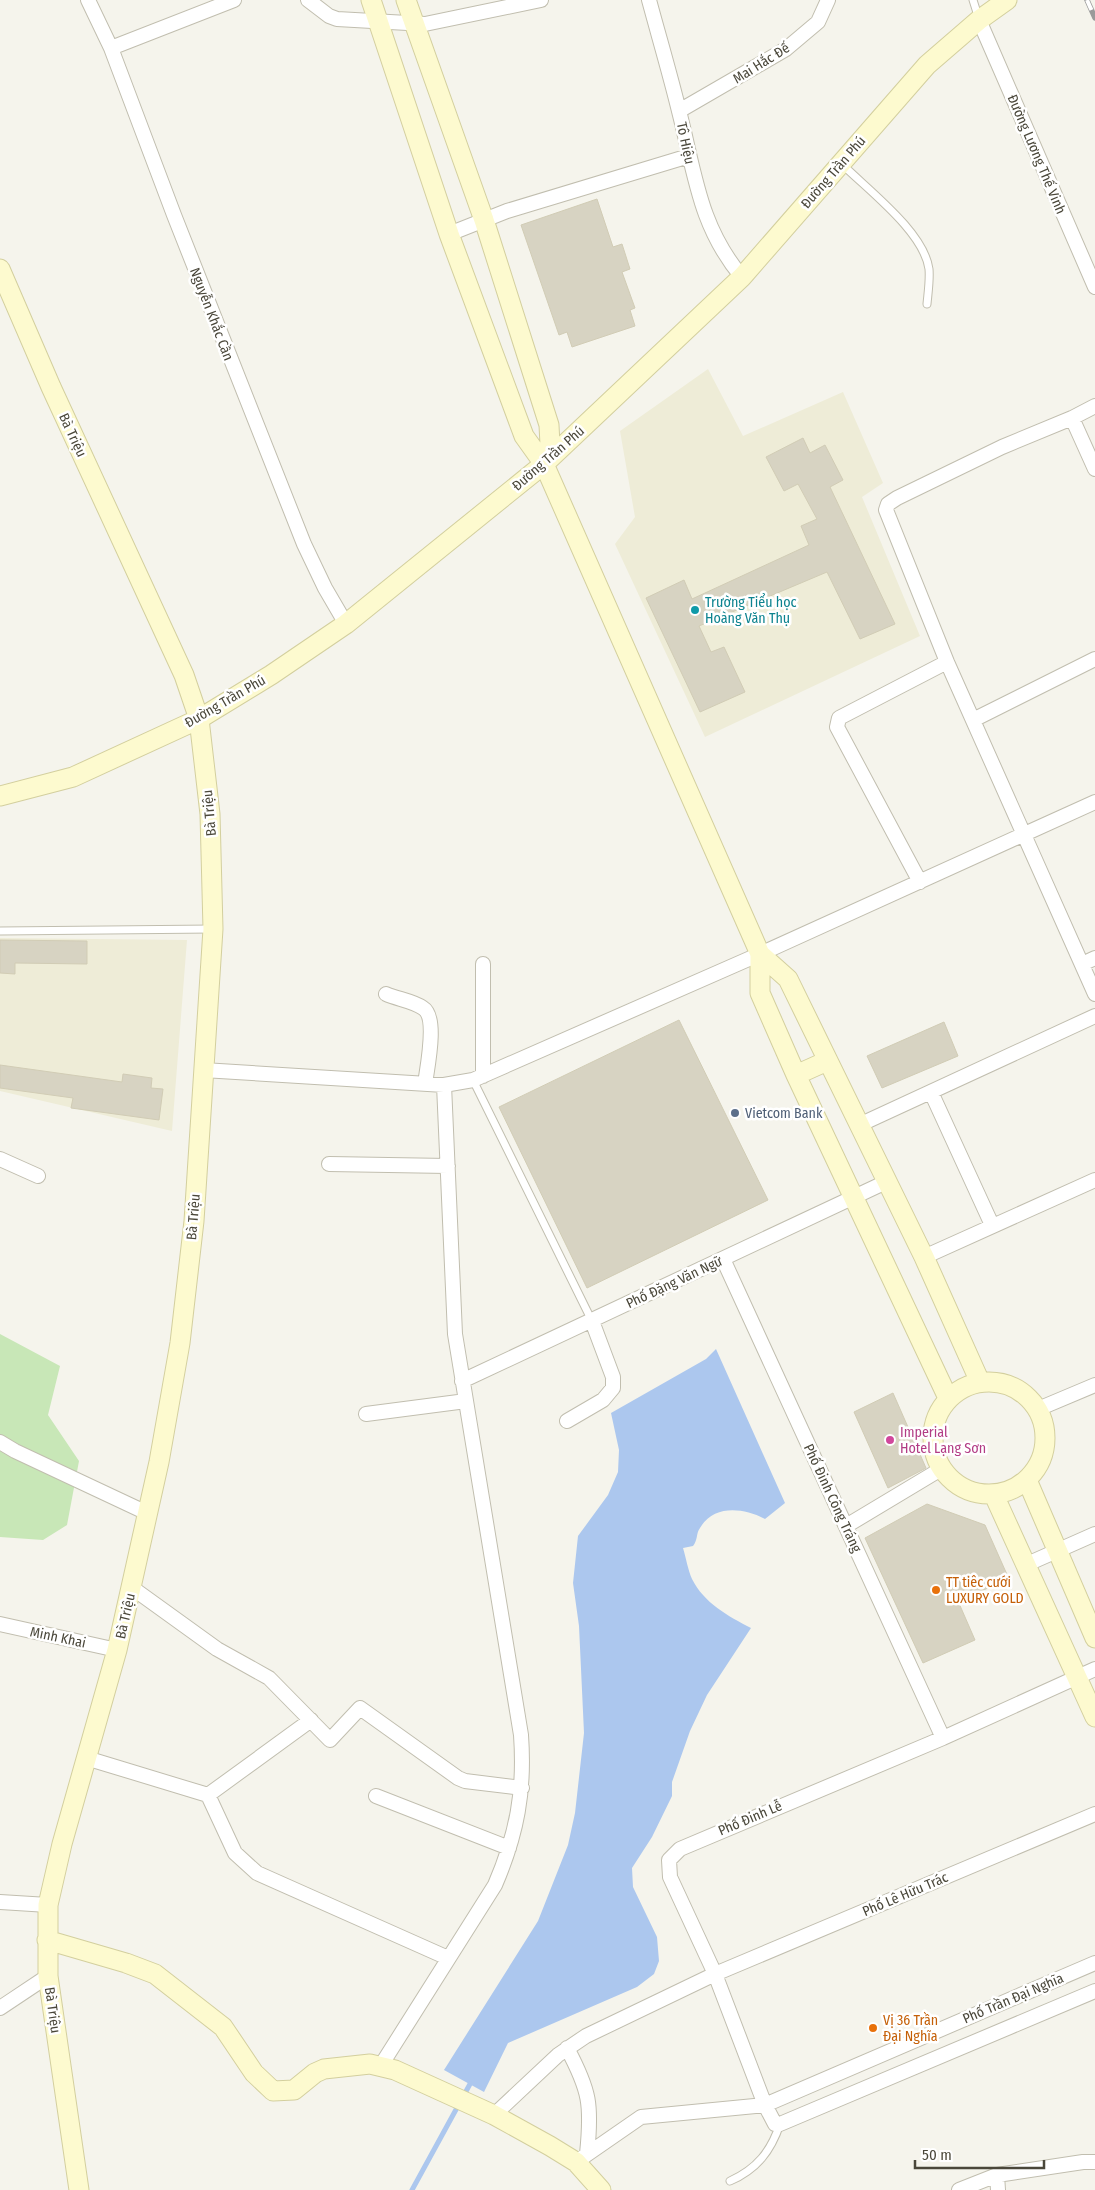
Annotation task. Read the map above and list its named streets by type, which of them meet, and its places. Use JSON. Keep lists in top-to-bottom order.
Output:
{
  "streets": {
    "main road": ["Đường Trần Phú", "Bà Triệu"],
    "street": [
      "Mai Hắc Đế",
      "Tô Hiệu",
      "Đường Lương Thế Vinh",
      "Nguyễn Khắc Cần",
      "Phố Đặng Văn Ngữ",
      "Phố Đinh Công Tráng",
      "Minh Khai",
      "Phố Đinh Lễ",
      "Phố Lê Hữu Trác",
      "Phố Trần Đại Nghĩa"
    ]
  },
  "crossings": [
    ["Mai Hắc Đế", "Tô Hiệu"],
    ["Tô Hiệu", "Đường Trần Phú"],
    ["Đường Lương Thế Vinh", "Đường Trần Phú"],
    ["Đường Trần Phú", "Nguyễn Khắc Cần"],
    ["Đường Trần Phú", "Bà Triệu"],
    ["Bà Triệu", "Minh Khai"],
    ["Phố Đặng Văn Ngữ", "Phố Đinh Công Tráng"],
    ["Phố Đinh Công Tráng", "Phố Đinh Lễ"],
    ["Phố Đinh Lễ", "Phố Lê Hữu Trác"],
    ["Phố Đinh Lễ", "Phố Trần Đại Nghĩa"]
  ],
  "places": [
    "Trường Tiểu học Hoàng Văn Thụ",
    "Vietcom Bank",
    "Imperial Hotel Lạng Sơn",
    "TT tiêc cưới LUXURY GOLD",
    "Vị 36 Trần Đại Nghĩa"
  ],
  "scale_bar": "50 m"
}
